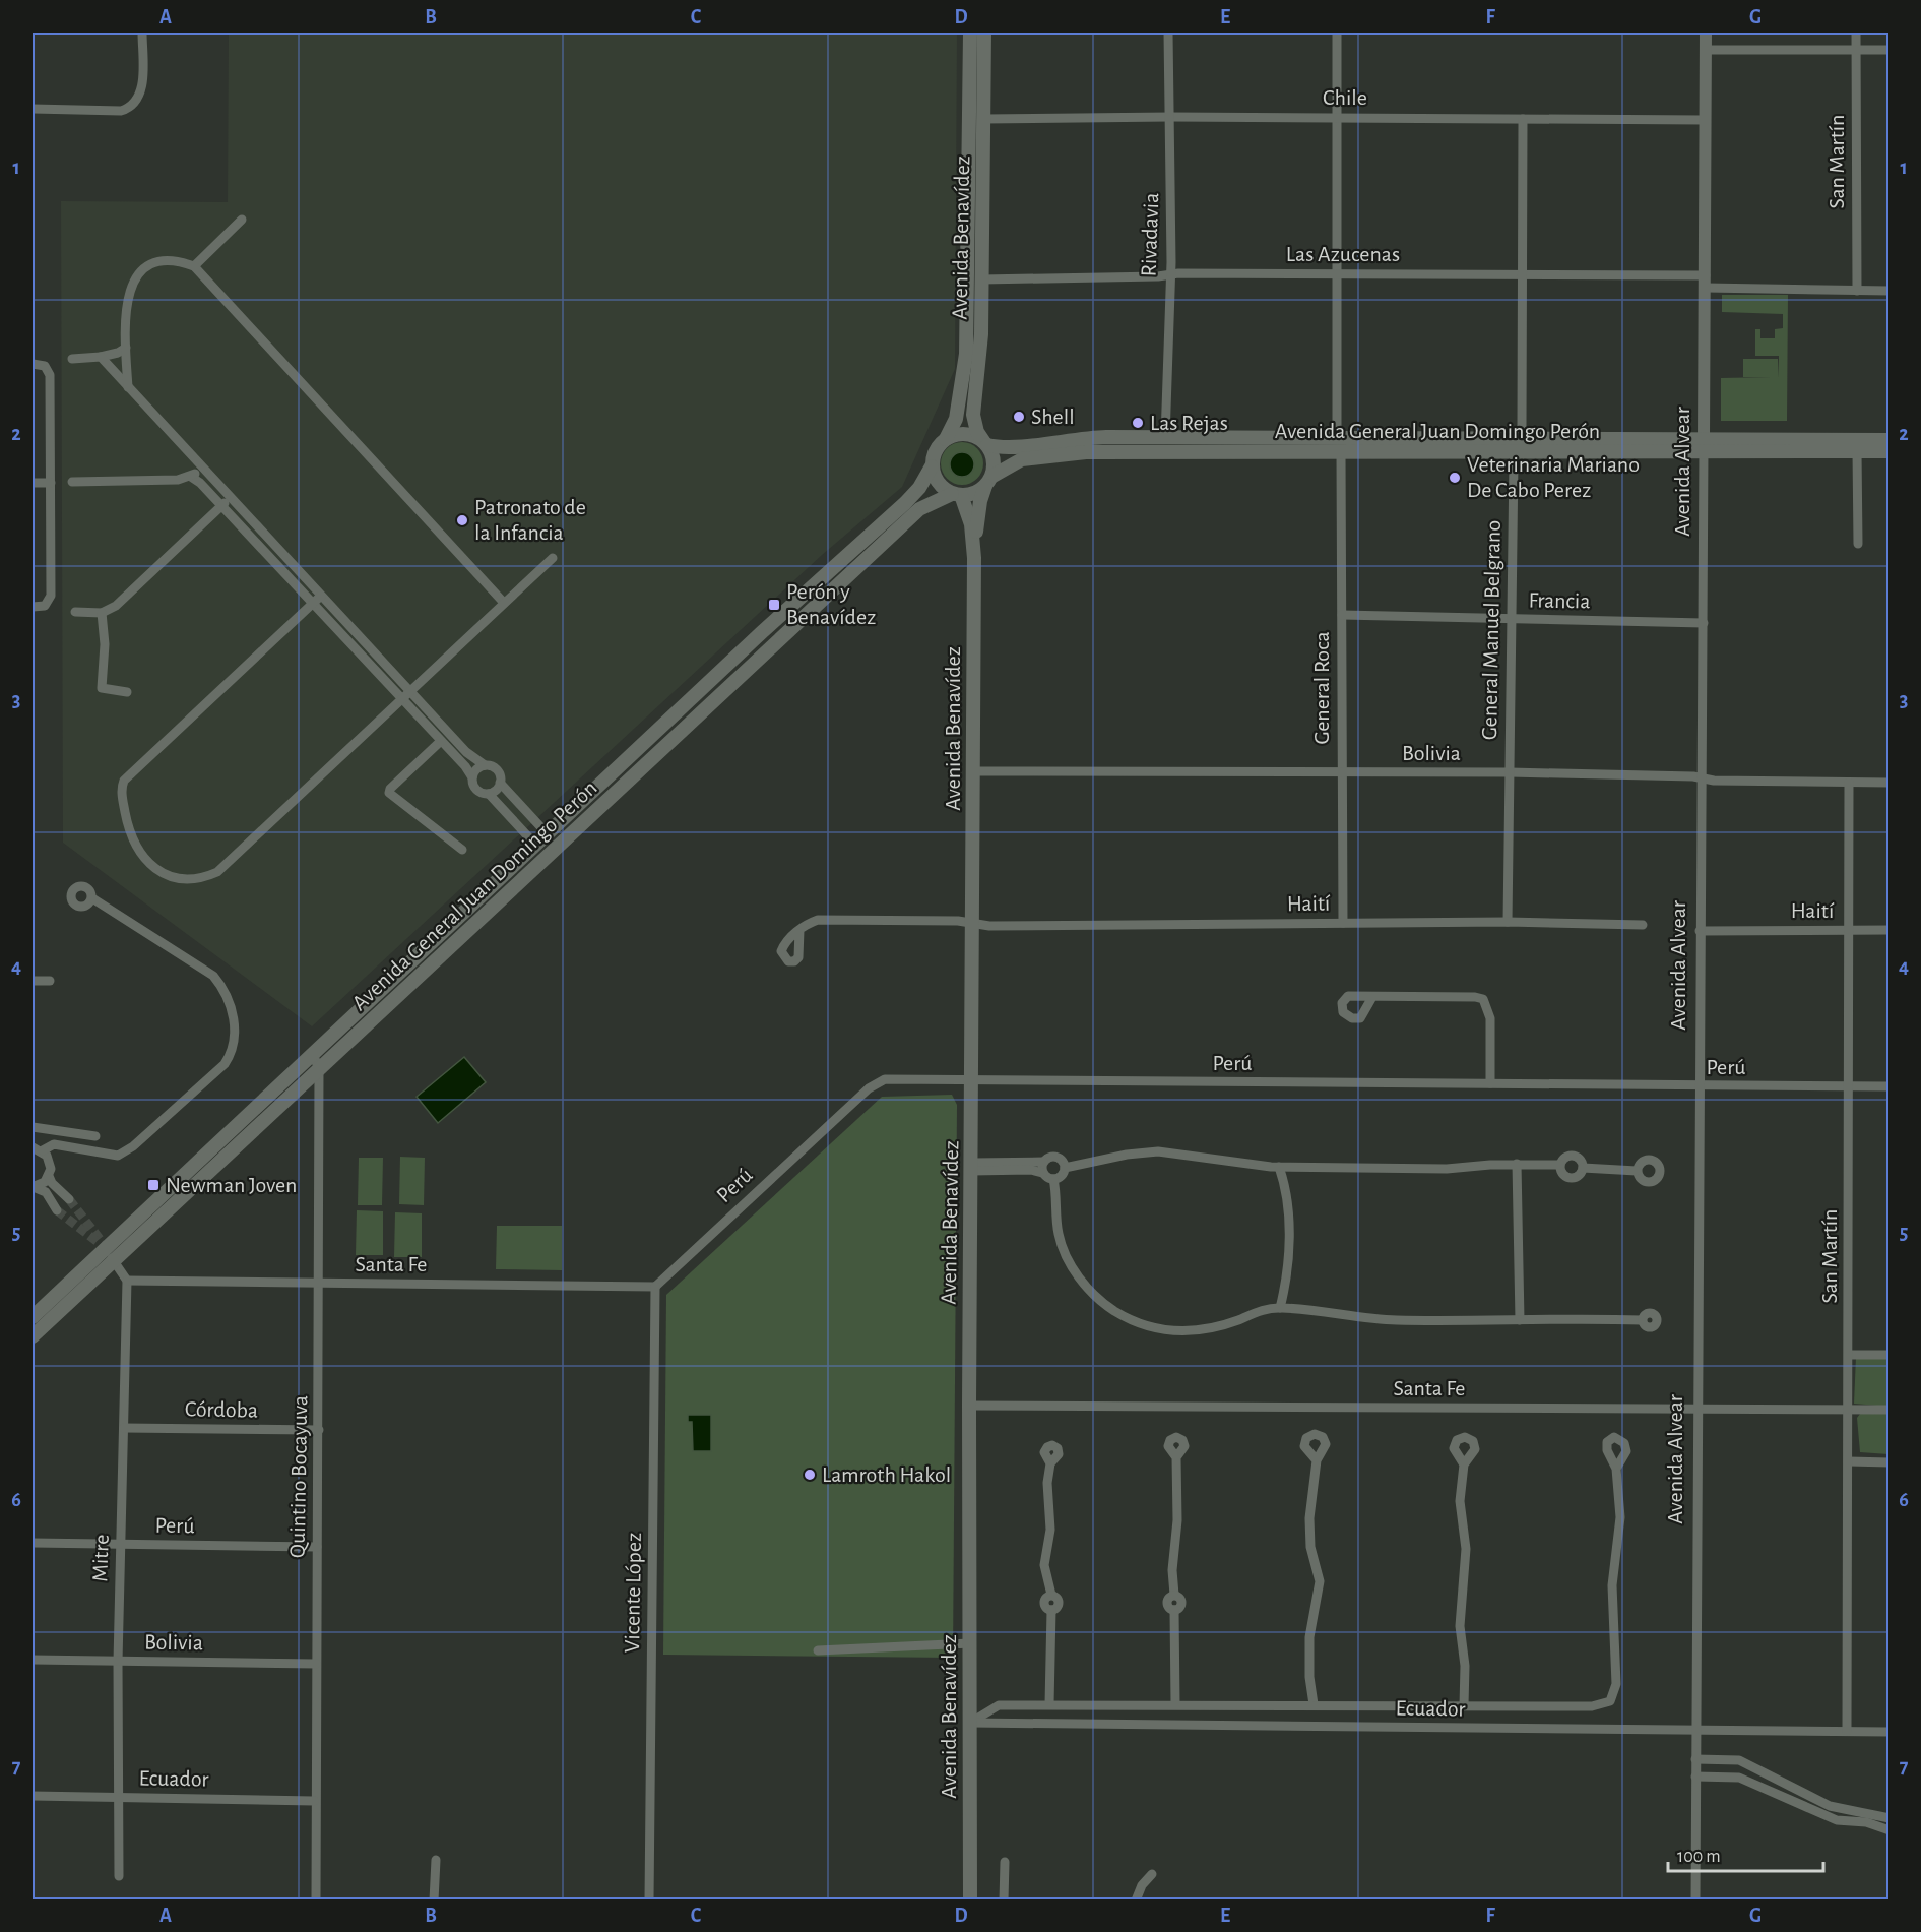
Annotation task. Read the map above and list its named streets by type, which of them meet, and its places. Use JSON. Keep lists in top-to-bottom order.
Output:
{
  "streets": {
    "main road": ["Avenida Benavídez", "Avenida General Juan Domingo Perón"],
    "street": [
      "Chile",
      "San Martín",
      "Rivadavia",
      "Las Azucenas",
      "Avenida Alvear",
      "Francia",
      "General Manuel Belgrano",
      "General Roca",
      "Bolivia",
      "Haití",
      "Perú",
      "Santa Fe",
      "Córdoba",
      "Quintino Bocayuva",
      "Mitre",
      "Vicente López",
      "Ecuador"
    ]
  },
  "crossings": [
    ["Chile", "Rivadavia"],
    ["Chile", "Avenida Benavídez"],
    ["Chile", "Avenida Alvear"],
    ["Chile", "General Manuel Belgrano"],
    ["Chile", "General Roca"],
    ["San Martín", "Las Azucenas"],
    ["San Martín", "Bolivia"],
    ["San Martín", "Haití"],
    ["San Martín", "Perú"],
    ["San Martín", "Santa Fe"],
    ["San Martín", "Ecuador"],
    ["Rivadavia", "Las Azucenas"],
    ["Rivadavia", "Avenida General Juan Domingo Perón"],
    ["Avenida Benavídez", "Las Azucenas"],
    ["Avenida Benavídez", "Avenida General Juan Domingo Perón"],
    ["Avenida Benavídez", "Bolivia"],
    ["Avenida Benavídez", "Haití"],
    ["Avenida Benavídez", "Perú"],
    ["Avenida Benavídez", "Santa Fe"],
    ["Avenida Benavídez", "Ecuador"],
    ["Las Azucenas", "Avenida Alvear"],
    ["Las Azucenas", "General Manuel Belgrano"],
    ["Las Azucenas", "General Roca"],
    ["Avenida General Juan Domingo Perón", "Avenida Alvear"],
    ["Avenida General Juan Domingo Perón", "General Manuel Belgrano"],
    ["Avenida General Juan Domingo Perón", "General Roca"],
    ["Avenida General Juan Domingo Perón", "Quintino Bocayuva"],
    ["Avenida Alvear", "Francia"],
    ["Avenida Alvear", "Bolivia"],
    ["Avenida Alvear", "Haití"],
    ["Avenida Alvear", "Perú"],
    ["Avenida Alvear", "Santa Fe"],
    ["Avenida Alvear", "Ecuador"],
    ["Francia", "General Manuel Belgrano"],
    ["Francia", "General Roca"],
    ["General Manuel Belgrano", "Bolivia"],
    ["General Manuel Belgrano", "Haití"],
    ["General Roca", "Bolivia"],
    ["General Roca", "Haití"],
    ["Bolivia", "Quintino Bocayuva"],
    ["Bolivia", "Mitre"],
    ["Perú", "Santa Fe"],
    ["Perú", "Quintino Bocayuva"],
    ["Perú", "Mitre"],
    ["Perú", "Vicente López"],
    ["Santa Fe", "Quintino Bocayuva"],
    ["Santa Fe", "Mitre"],
    ["Santa Fe", "Vicente López"],
    ["Córdoba", "Quintino Bocayuva"],
    ["Córdoba", "Mitre"],
    ["Quintino Bocayuva", "Ecuador"],
    ["Mitre", "Ecuador"]
  ],
  "places": {
    "other": [
      "Shell",
      "Las Rejas",
      "Veterinaria Mariano De Cabo Perez",
      "Patronato de la Infancia",
      "Lamroth Hakol"
    ],
    "transit": ["Perón y Benavídez", "Newman Joven"]
  },
  "scale_bar": "100 m",
  "grid": {
    "columns": [
      "A",
      "B",
      "C",
      "D",
      "E",
      "F",
      "G"
    ],
    "rows": [
      "1",
      "2",
      "3",
      "4",
      "5",
      "6",
      "7"
    ]
  }
}
